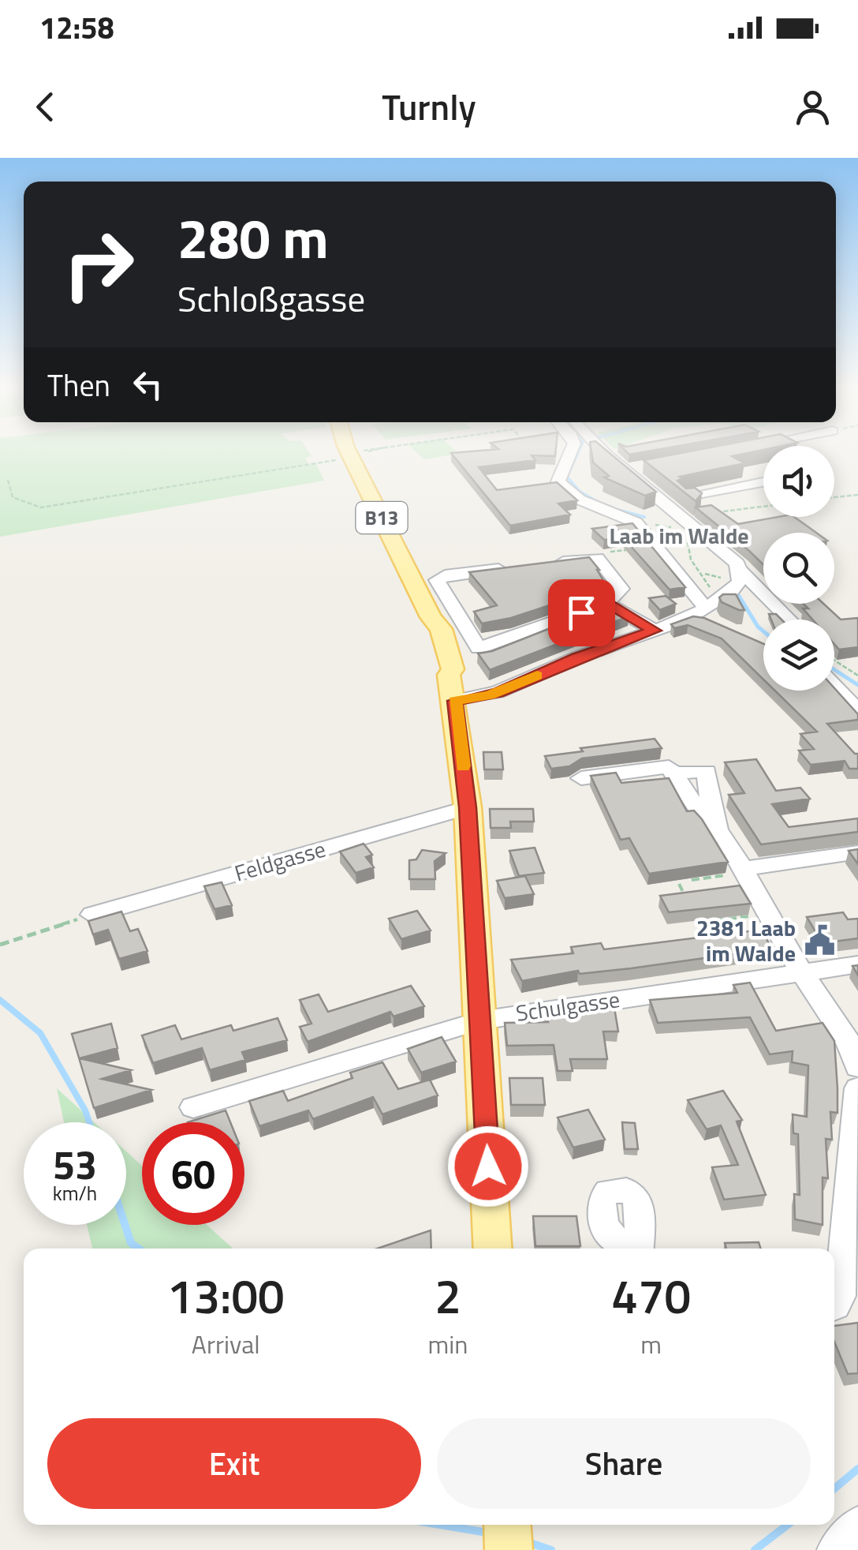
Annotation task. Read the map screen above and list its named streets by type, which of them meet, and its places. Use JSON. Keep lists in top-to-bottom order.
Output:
{
  "streets": {
    "main road": ["B13"],
    "street": ["Feldgasse", "Schulgasse"]
  },
  "crossings": [
    ["B13", "Feldgasse"],
    ["B13", "Schulgasse"]
  ],
  "districts": ["Laab im Walde"],
  "places": {
    "public building": ["2381 Laab im Walde"]
  },
  "page": {
    "status": "12:58",
    "header": "Turnly",
    "turn": ["280 m", "Schloßgasse"],
    "then": "Then",
    "speed": "53 km/h",
    "limit": "60",
    "eta": [
      "13:00",
      "Arrival",
      "2",
      "min",
      "470",
      "m"
    ],
    "buttons": ["Exit", "Share"]
  }
}
